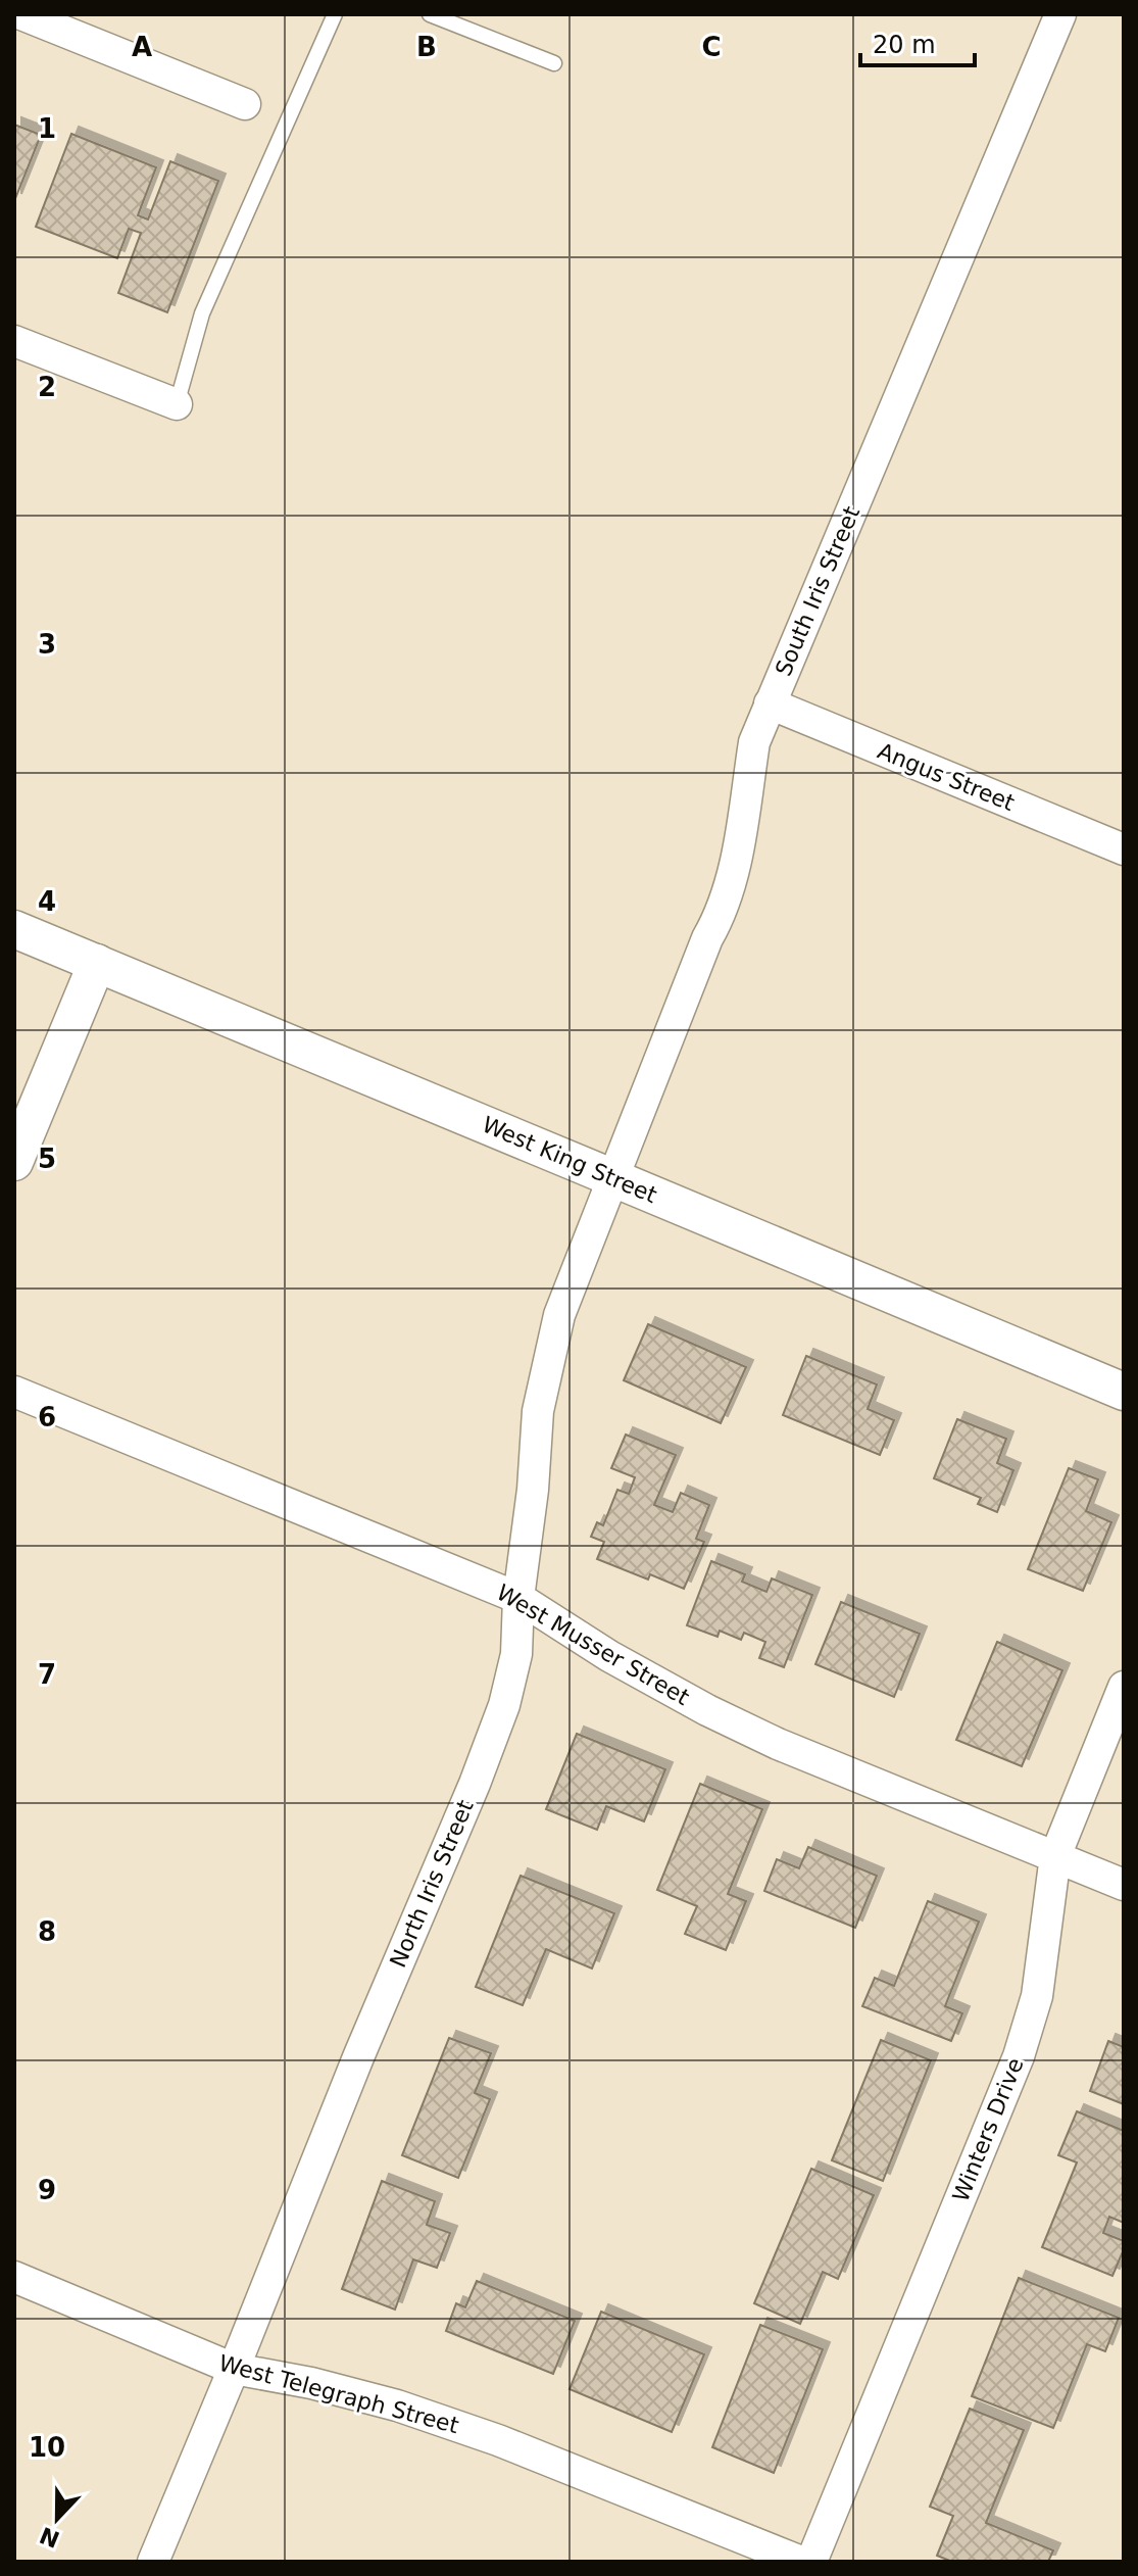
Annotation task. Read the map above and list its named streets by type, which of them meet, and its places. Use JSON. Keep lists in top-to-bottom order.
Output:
{
  "streets": {
    "street": [
      "South Iris Street",
      "Angus Street",
      "West King Street",
      "West Musser Street",
      "North Iris Street",
      "Winters Drive",
      "West Telegraph Street"
    ]
  },
  "crossings": [
    ["South Iris Street", "Angus Street"],
    ["South Iris Street", "West King Street"],
    ["South Iris Street", "North Iris Street"],
    ["West King Street", "North Iris Street"],
    ["West Musser Street", "North Iris Street"],
    ["West Musser Street", "Winters Drive"],
    ["North Iris Street", "West Telegraph Street"]
  ],
  "scale_bar": "20 m",
  "north": "bottom",
  "grid": {
    "columns": ["A", "B", "C"],
    "rows": [
      "1",
      "2",
      "3",
      "4",
      "5",
      "6",
      "7",
      "8",
      "9",
      "10"
    ]
  }
}
